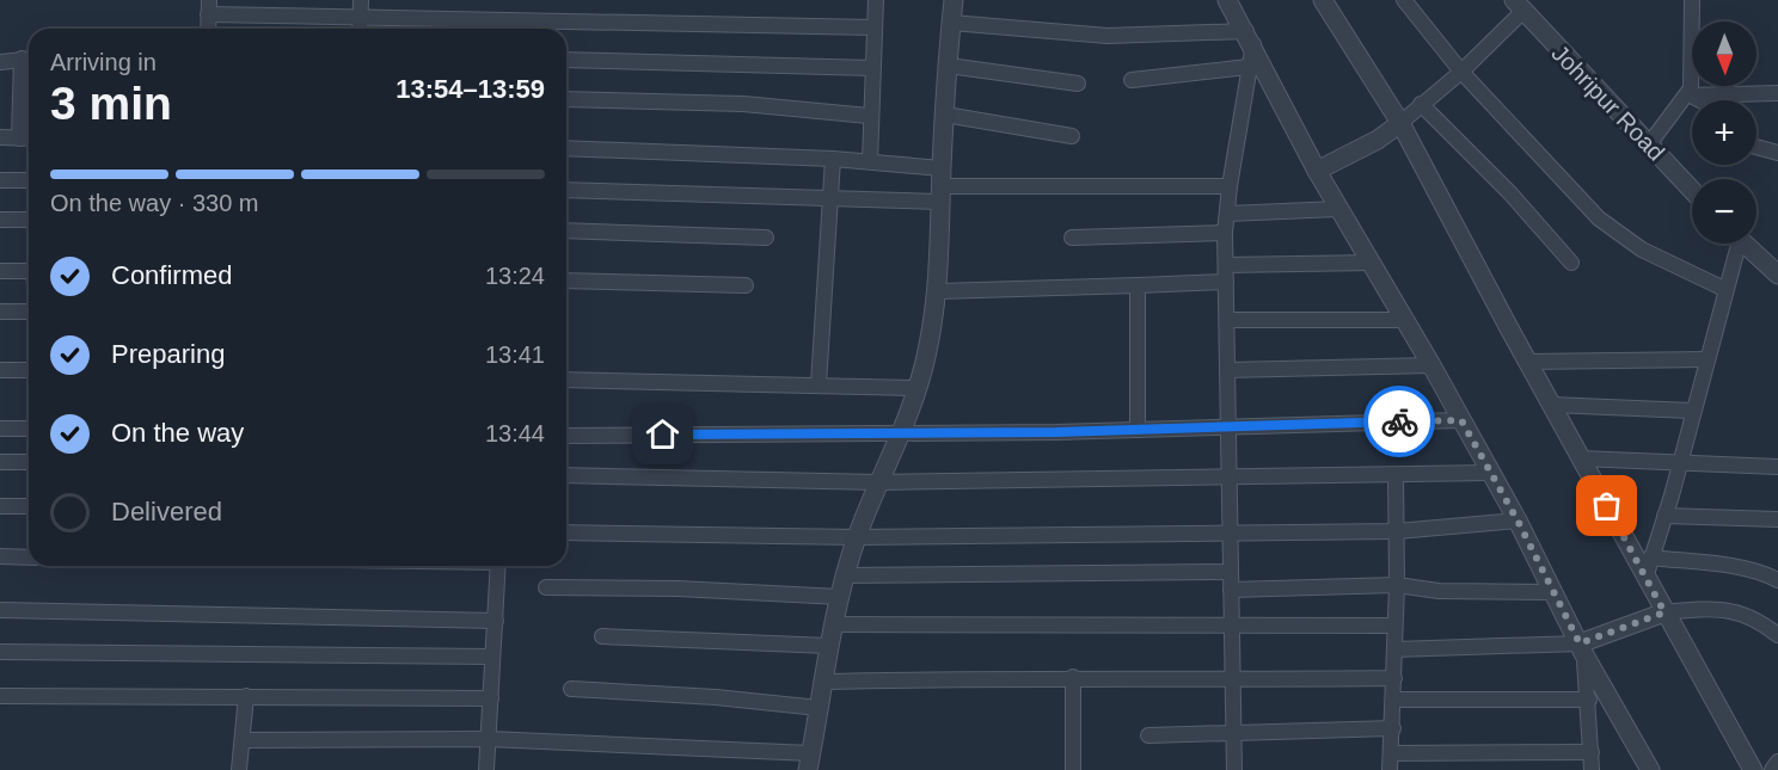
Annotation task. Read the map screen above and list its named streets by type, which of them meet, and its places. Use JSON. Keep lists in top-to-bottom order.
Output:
{
  "streets": {
    "street": ["Johripur Road"]
  },
  "north": "bottom",
  "page": {
    "map_buttons": ["+", "−"],
    "heading": ["3 min", "Arriving in", "13:54–13:59"],
    "bar": "On the way · 330 m",
    "list": [
      ["Confirmed", "13:24"],
      ["Preparing", "13:41"],
      ["On the way", "13:44"],
      "Delivered"
    ]
  }
}
